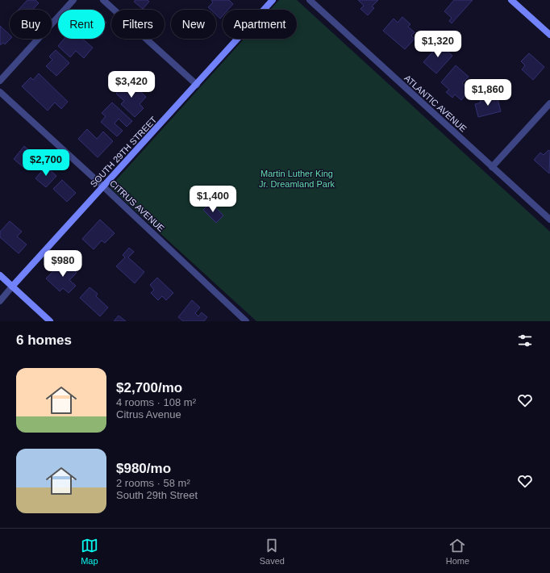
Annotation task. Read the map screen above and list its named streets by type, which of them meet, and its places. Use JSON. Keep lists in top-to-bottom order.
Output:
{
  "streets": {
    "street": ["ATLANTIC AVENUE", "SOUTH 29TH STREET", "CITRUS AVENUE"]
  },
  "crossings": [
    ["SOUTH 29TH STREET", "CITRUS AVENUE"]
  ],
  "parks": ["Martin Luther King Jr. Dreamland Park"],
  "page": {
    "chip": [
      "Buy",
      "Rent",
      "Filters",
      "New",
      "Apartment"
    ],
    "price": [
      "$1,320",
      "$3,420",
      "$1,860",
      "$2,700",
      "$1,400",
      "$980"
    ],
    "heading": "6 homes",
    "list": [
      {
        "name": "$2,700/mo",
        "note": "4 rooms · 108 m² · Citrus Avenue"
      },
      {
        "name": "$980/mo",
        "note": "2 rooms · 58 m² · South 29th Street"
      }
    ],
    "tabs": ["Map", "Saved", "Home"]
  }
}
